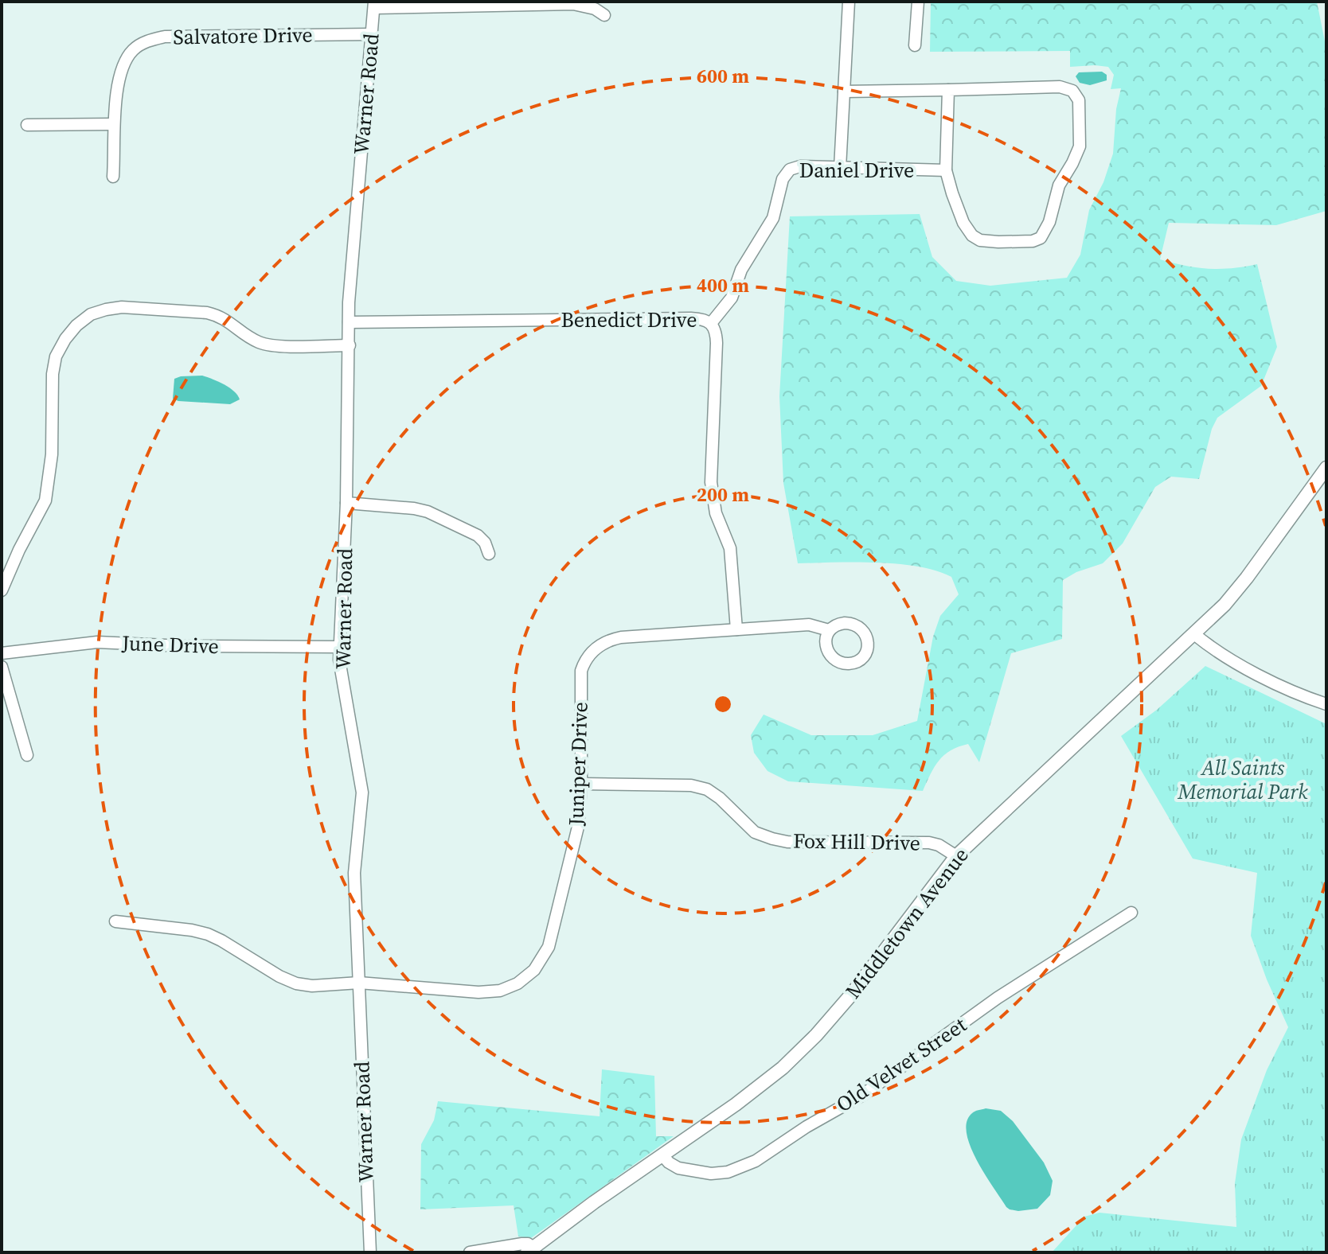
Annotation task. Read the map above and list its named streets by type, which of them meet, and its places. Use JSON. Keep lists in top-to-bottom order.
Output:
{
  "streets": {
    "main road": ["Middletown Avenue"],
    "street": [
      "Salvatore Drive",
      "Warner Road",
      "Daniel Drive",
      "Benedict Drive",
      "June Drive",
      "Juniper Drive",
      "Fox Hill Drive",
      "Old Velvet Street"
    ]
  },
  "crossings": [
    ["Salvatore Drive", "Warner Road"],
    ["Warner Road", "Benedict Drive"],
    ["Warner Road", "June Drive"],
    ["Warner Road", "Juniper Drive"],
    ["Daniel Drive", "Benedict Drive"],
    ["Benedict Drive", "Juniper Drive"],
    ["Juniper Drive", "Fox Hill Drive"],
    ["Fox Hill Drive", "Middletown Avenue"],
    ["Middletown Avenue", "Old Velvet Street"]
  ],
  "parks": ["All Saints Memorial Park"],
  "rings": ["600 m", "400 m", "200 m"]
}
